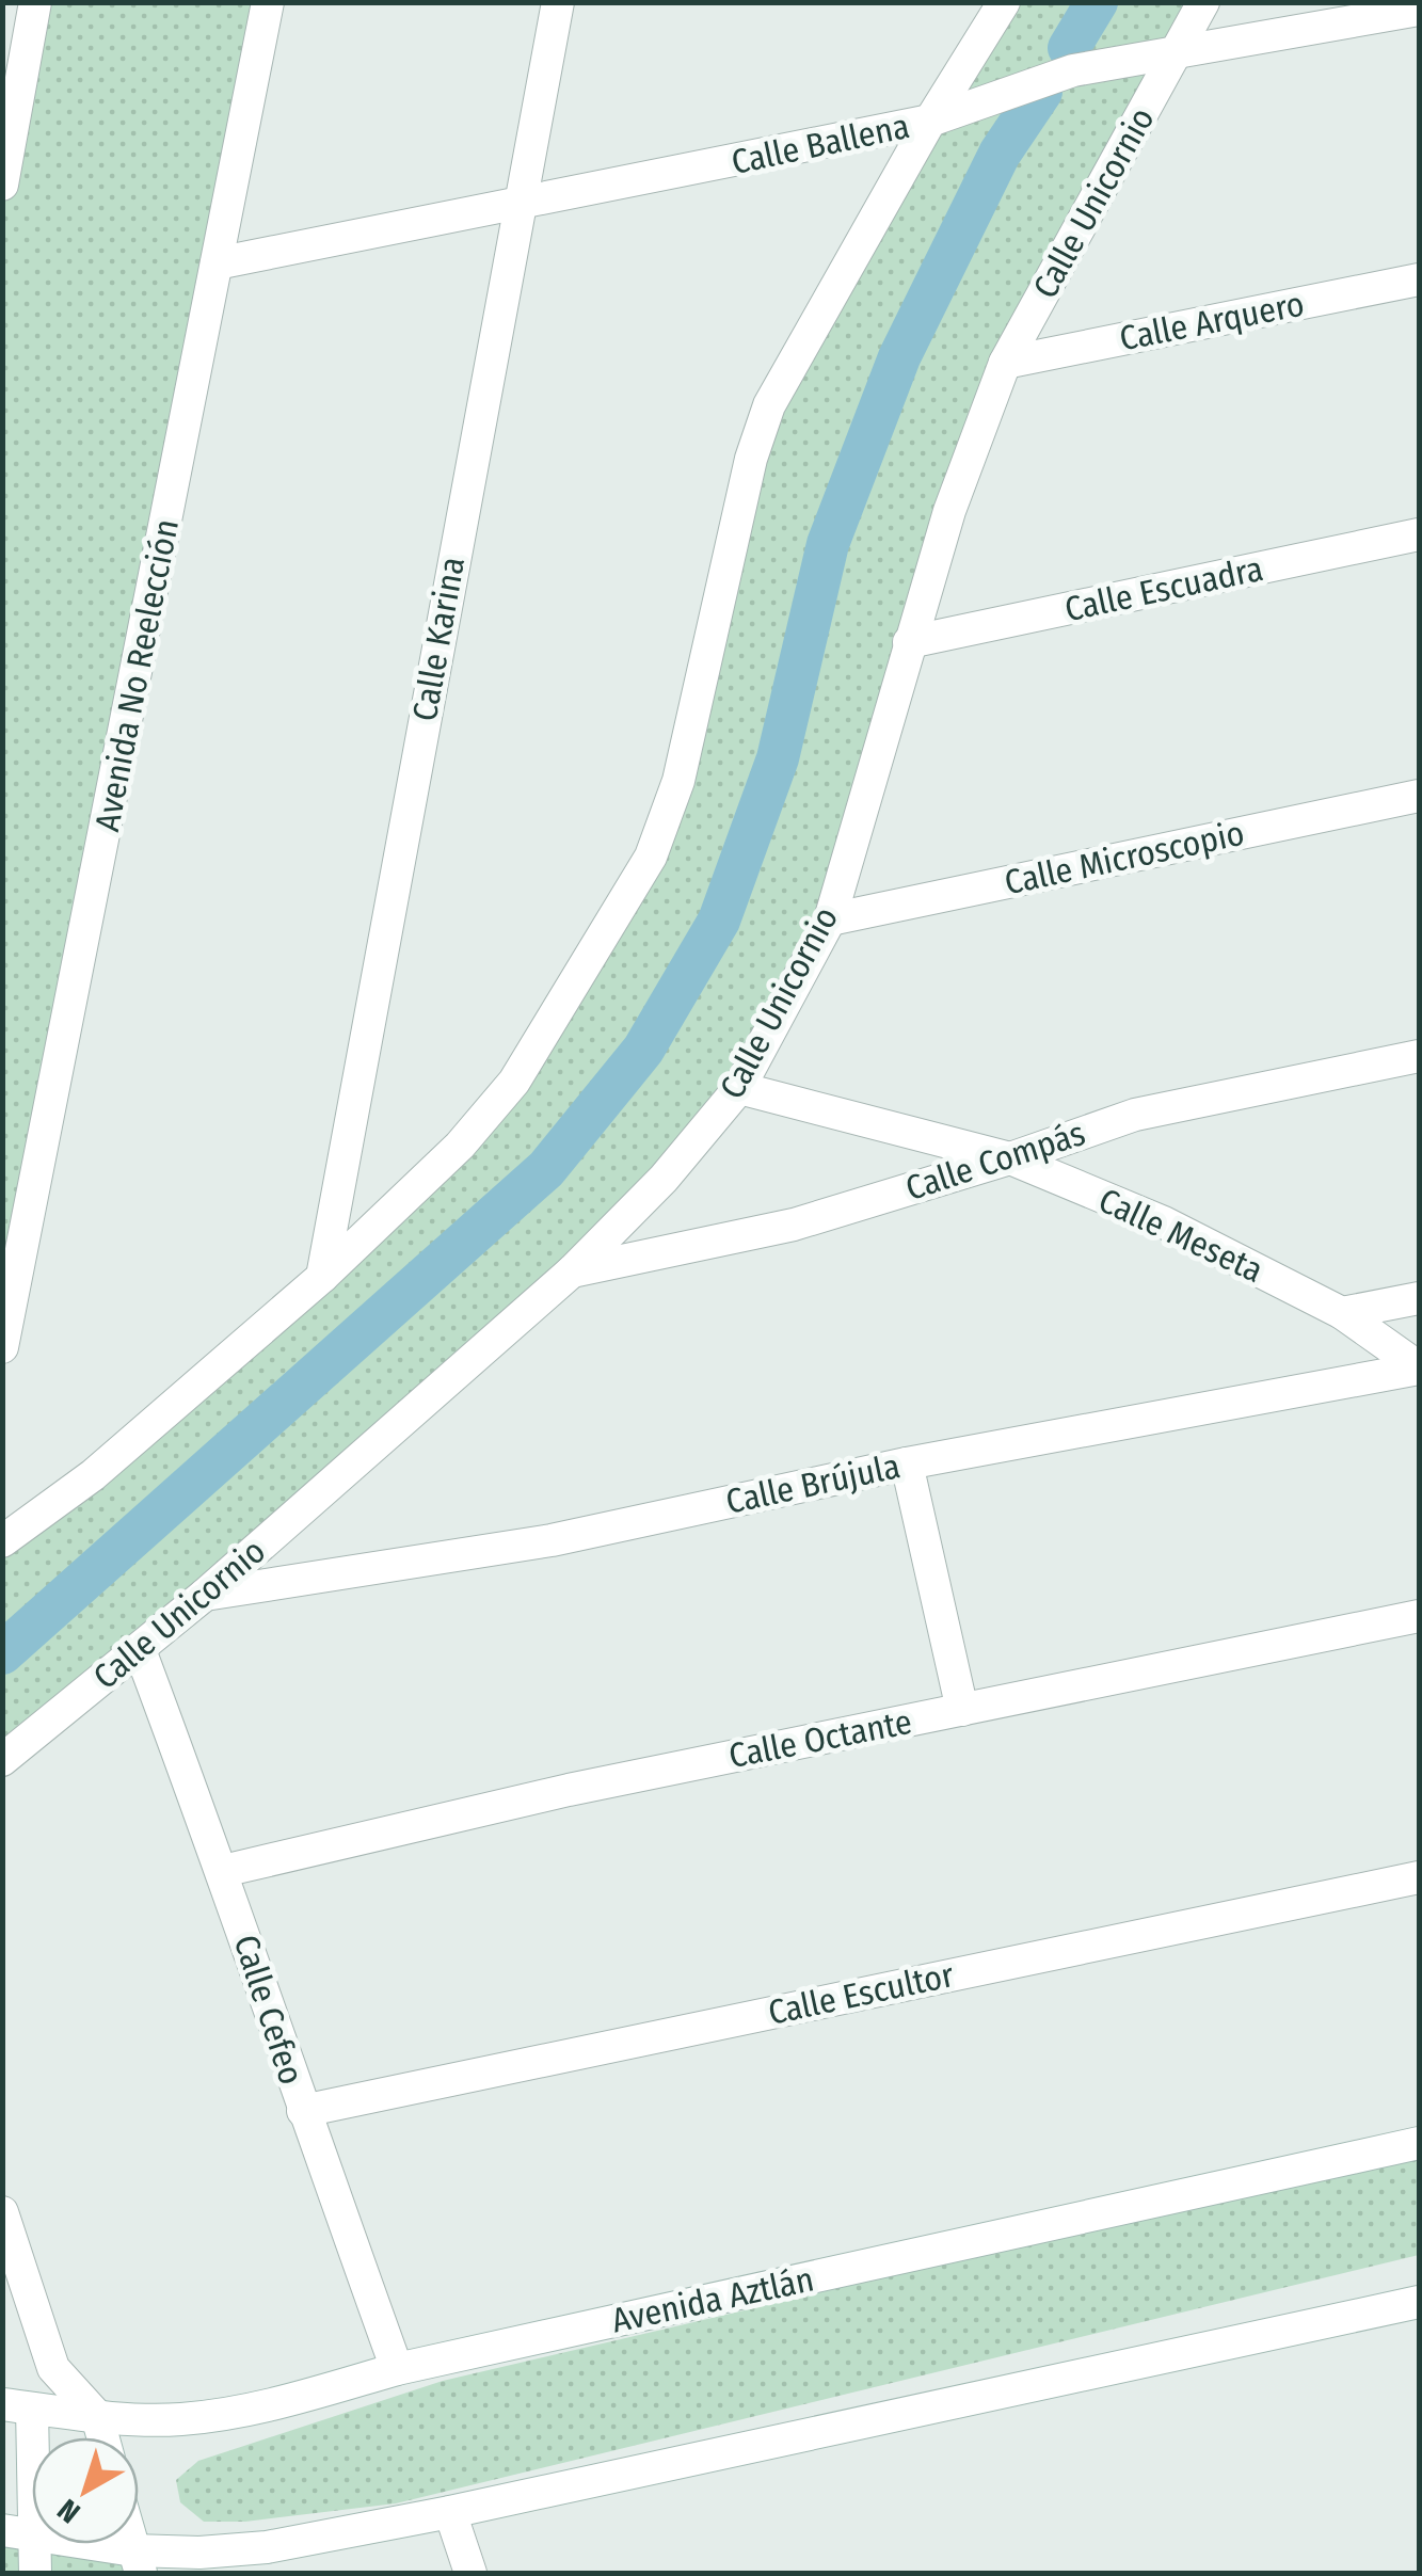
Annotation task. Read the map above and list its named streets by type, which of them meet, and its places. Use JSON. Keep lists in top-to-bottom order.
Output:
{
  "streets": {
    "street": [
      "Calle Ballena",
      "Calle Unicornio",
      "Calle Arquero",
      "Calle Escuadra",
      "Calle Karina",
      "Avenida No Reelección",
      "Calle Microscopio",
      "Calle Compás",
      "Calle Meseta",
      "Calle Brújula",
      "Calle Octante",
      "Calle Escultor",
      "Calle Cefeo",
      "Avenida Aztlán"
    ]
  },
  "crossings": [
    ["Calle Ballena", "Calle Unicornio"],
    ["Calle Ballena", "Calle Karina"],
    ["Calle Ballena", "Avenida No Reelección"],
    ["Calle Unicornio", "Calle Arquero"],
    ["Calle Unicornio", "Calle Escuadra"],
    ["Calle Unicornio", "Calle Microscopio"],
    ["Calle Unicornio", "Calle Compás"],
    ["Calle Unicornio", "Calle Meseta"],
    ["Calle Unicornio", "Calle Brújula"],
    ["Calle Unicornio", "Calle Cefeo"],
    ["Calle Compás", "Calle Meseta"],
    ["Calle Meseta", "Calle Brújula"],
    ["Calle Octante", "Calle Cefeo"],
    ["Calle Escultor", "Calle Cefeo"],
    ["Calle Cefeo", "Avenida Aztlán"]
  ],
  "north": "bottom left"
}
